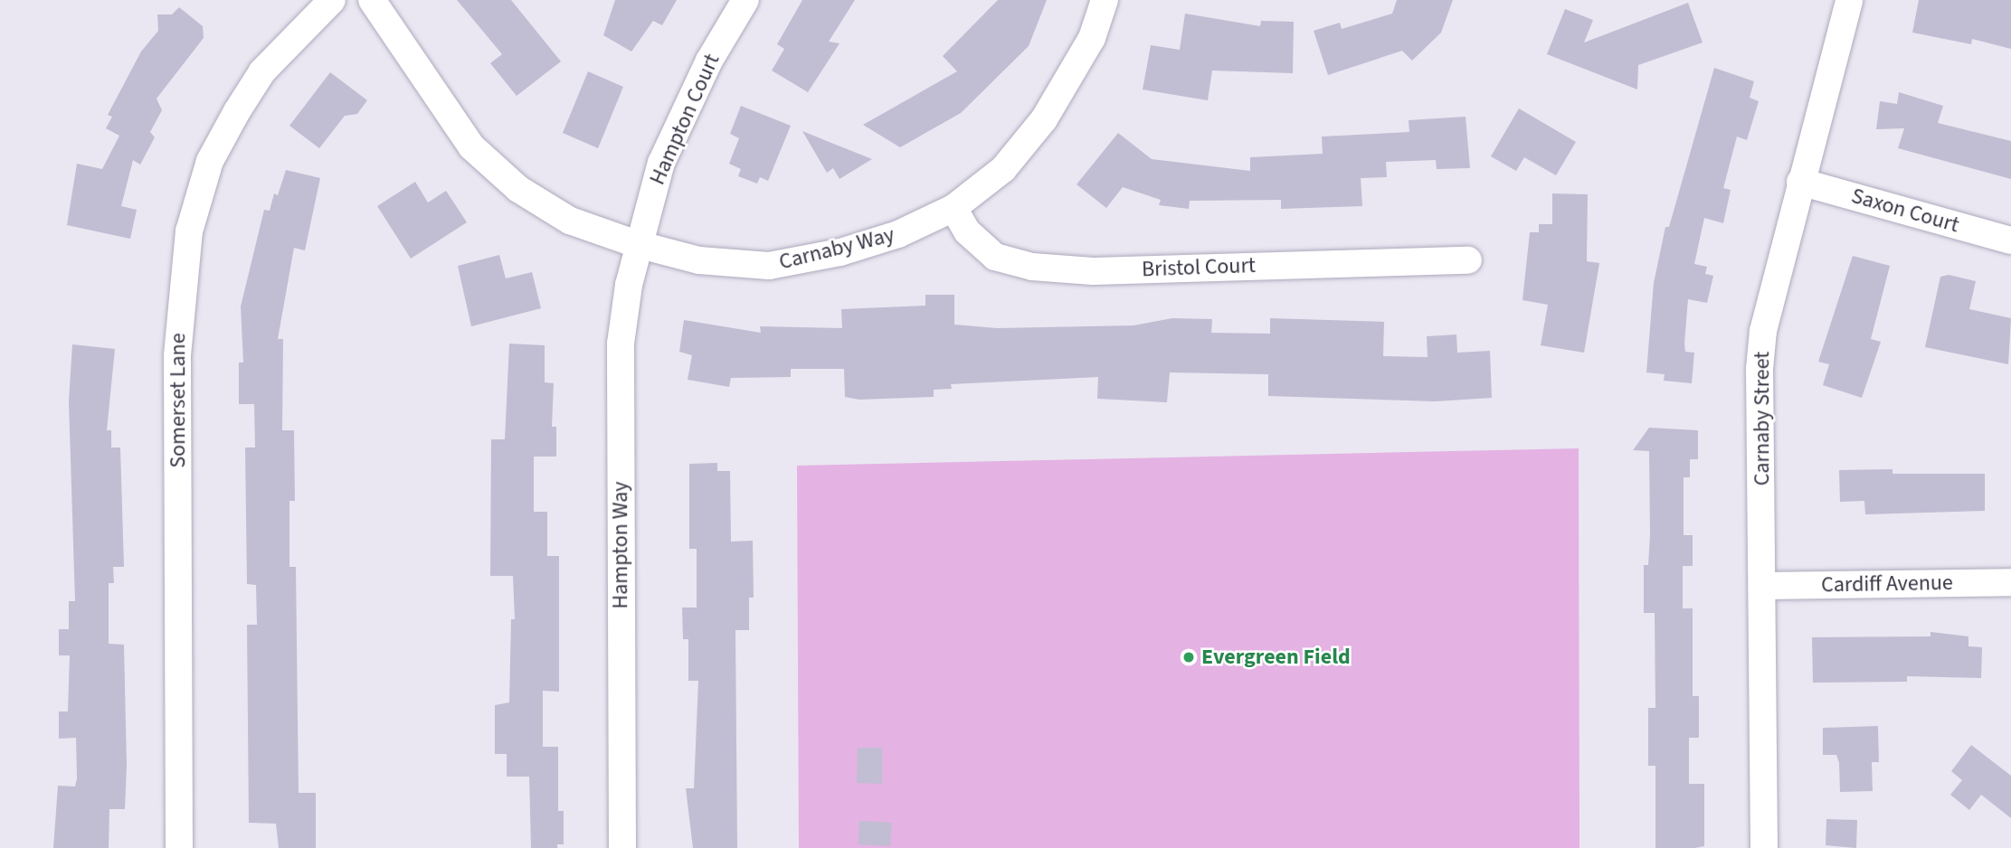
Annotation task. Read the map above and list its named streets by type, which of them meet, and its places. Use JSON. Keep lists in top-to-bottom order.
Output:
{
  "streets": {
    "street": [
      "Hampton Court",
      "Saxon Court",
      "Carnaby Way",
      "Bristol Court",
      "Somerset Lane",
      "Carnaby Street",
      "Hampton Way",
      "Cardiff Avenue"
    ]
  },
  "crossings": [
    ["Hampton Court", "Carnaby Way"],
    ["Hampton Court", "Hampton Way"],
    ["Saxon Court", "Carnaby Street"],
    ["Carnaby Way", "Bristol Court"],
    ["Carnaby Way", "Hampton Way"],
    ["Carnaby Street", "Cardiff Avenue"]
  ],
  "places": ["Evergreen Field"]
}
